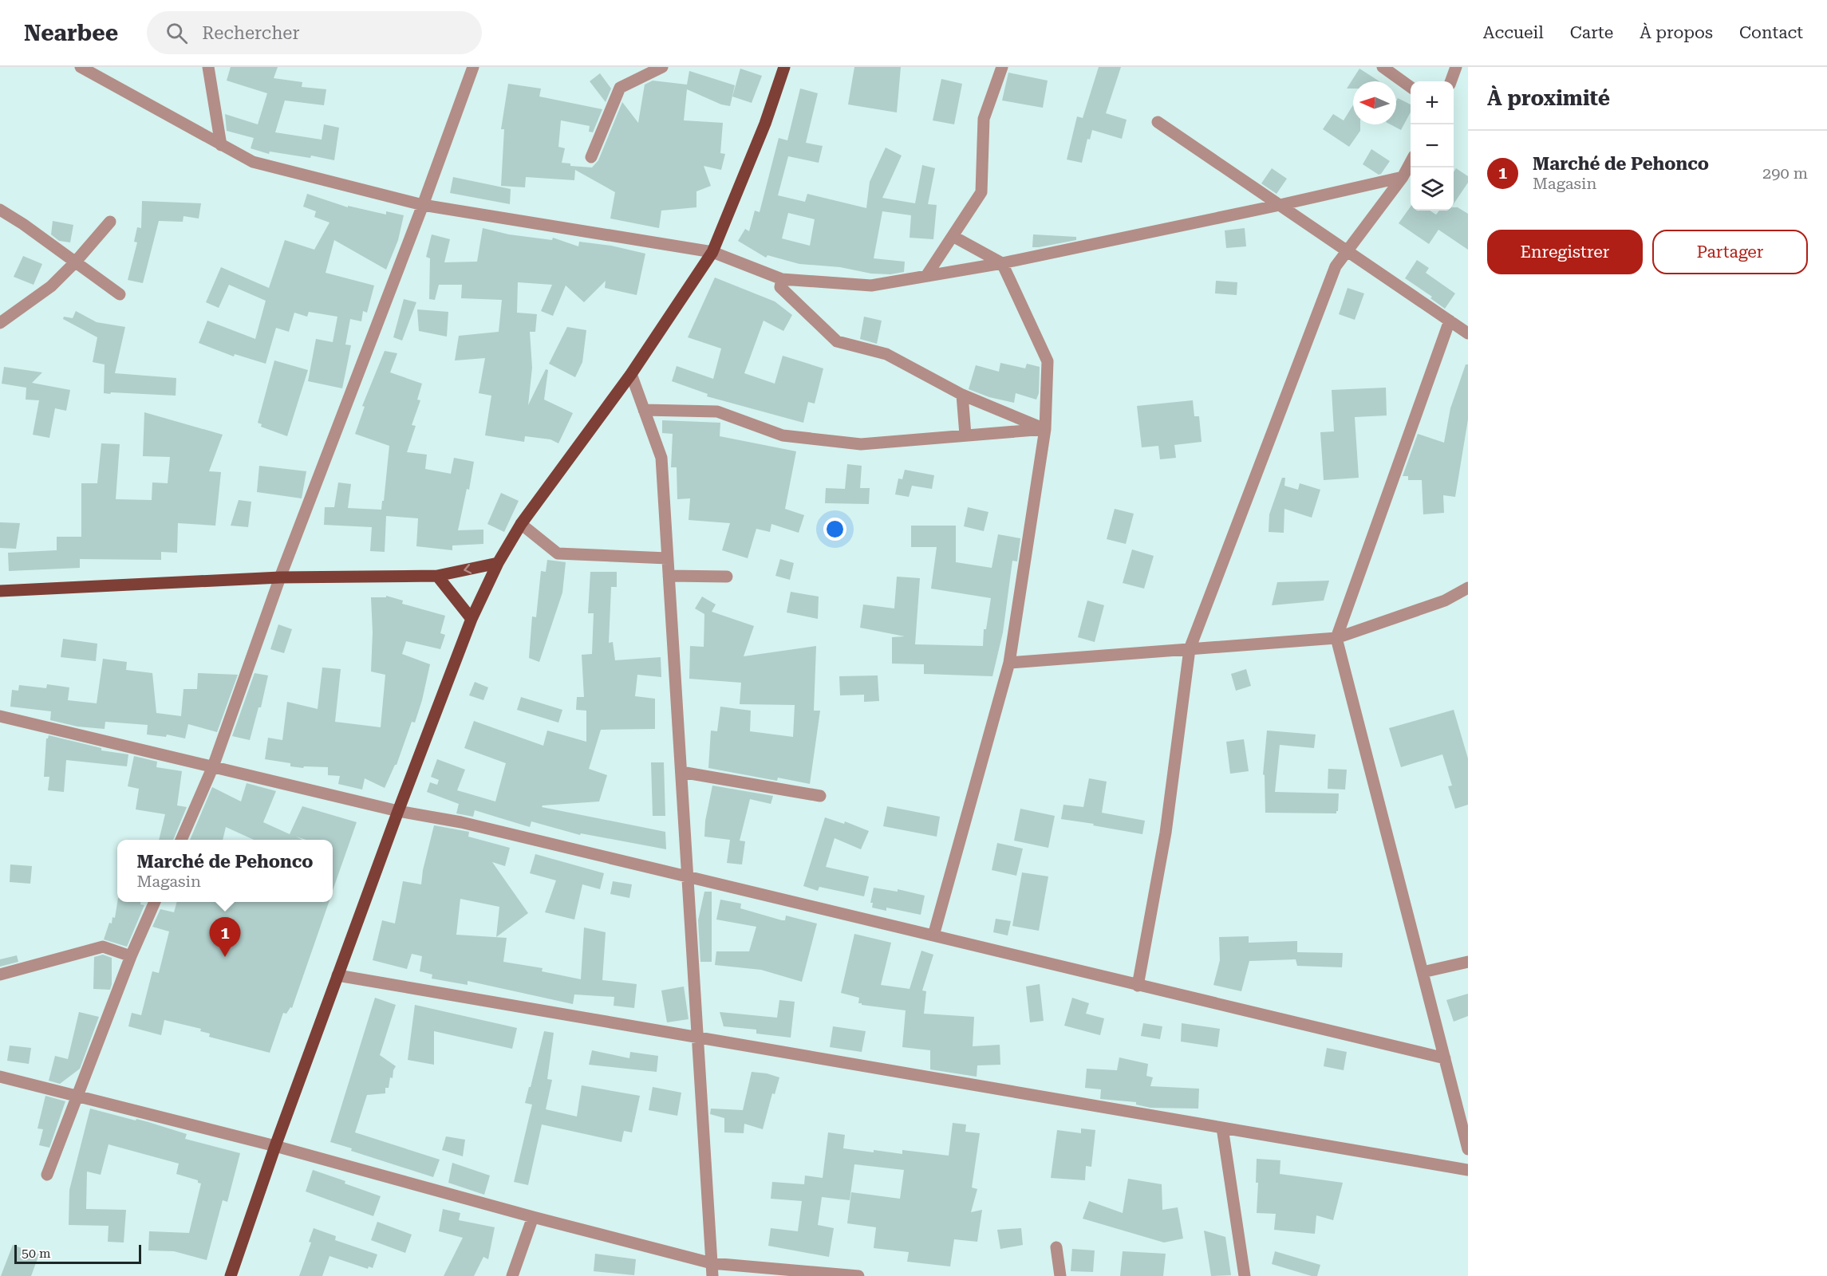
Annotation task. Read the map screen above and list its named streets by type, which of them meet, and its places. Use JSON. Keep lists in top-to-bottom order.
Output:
{
  "scale_bar": "50 m",
  "north": "left",
  "page": {
    "header": "Nearbee",
    "search": "Rechercher",
    "nav": [
      "Accueil",
      "Carte",
      "À propos",
      "Contact"
    ],
    "heading": "À proximité",
    "map_buttons": ["+", "−"],
    "list": [
      {
        "mark": "1",
        "name": "Marché de Pehonco",
        "note": "Magasin",
        "value": "290 m"
      }
    ],
    "buttons": ["Enregistrer", "Partager"],
    "popup": ["Marché de Pehonco", "Magasin"],
    "pins": "1",
    "scale": "50 m"
  }
}
